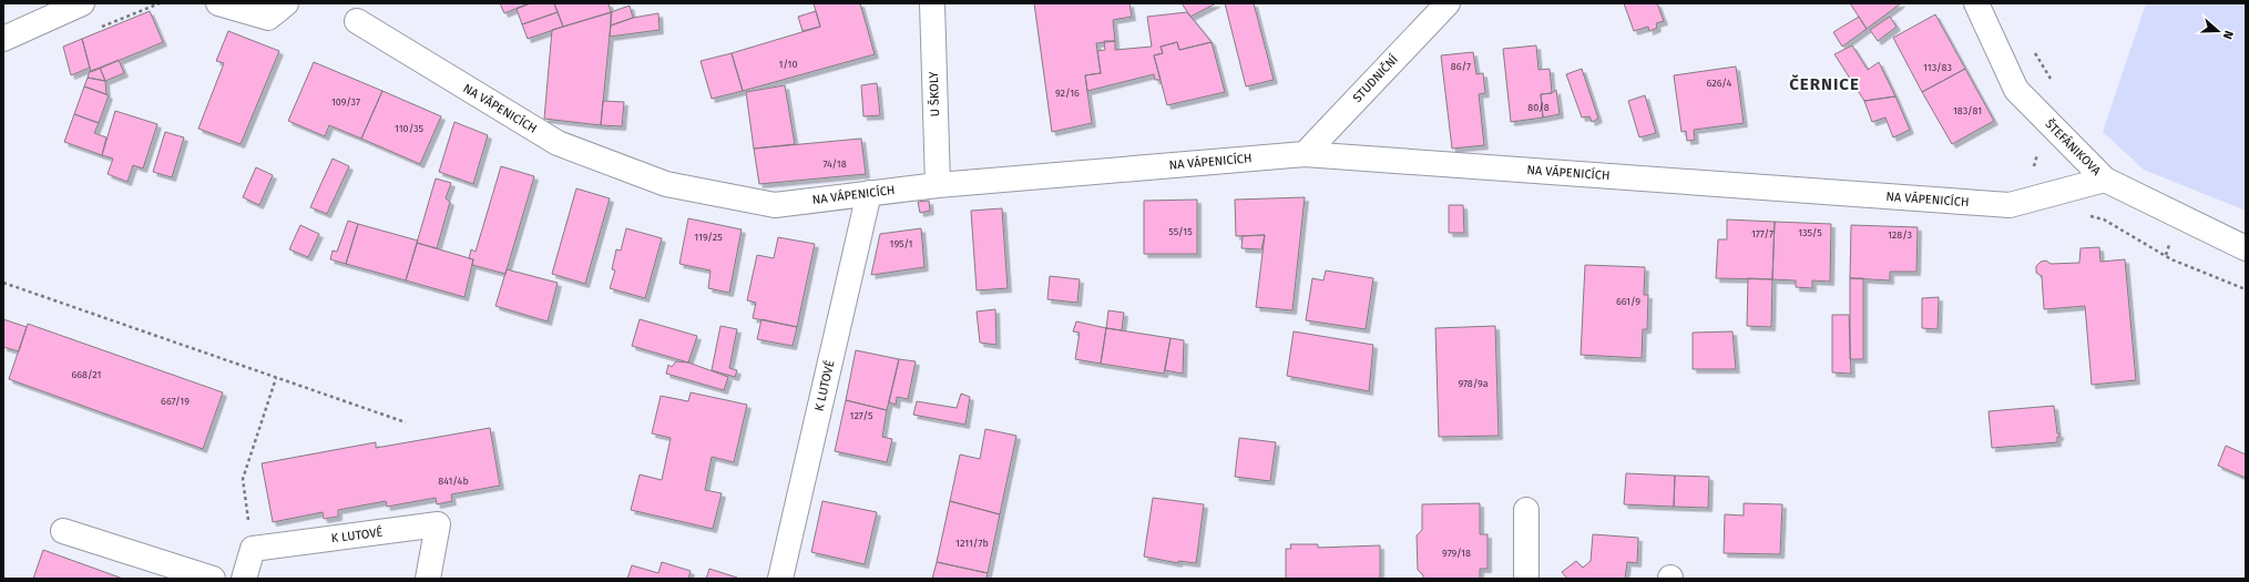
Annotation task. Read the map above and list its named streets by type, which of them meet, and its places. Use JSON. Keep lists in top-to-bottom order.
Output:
{
  "streets": {
    "street": [
      "STUDNIČNÍ",
      "U ŠKOLY",
      "NA VÁPENICÍCH",
      "ŠTEFÁNIKOVA",
      "K LUTOVÉ"
    ]
  },
  "crossings": [
    ["STUDNIČNÍ", "NA VÁPENICÍCH"],
    ["U ŠKOLY", "NA VÁPENICÍCH"],
    ["NA VÁPENICÍCH", "ŠTEFÁNIKOVA"],
    ["NA VÁPENICÍCH", "K LUTOVÉ"]
  ],
  "districts": ["ČERNICE"],
  "house_numbers": [
    "1/10",
    "86/7",
    "113/83",
    "626/4",
    "92/16",
    "109/37",
    "80/8",
    "183/81",
    "110/35",
    "74/18",
    "55/15",
    "135/5",
    "177/7",
    "128/3",
    "119/25",
    "195/1",
    "661/9",
    "668/21",
    "978/9a",
    "667/19",
    "127/5",
    "841/4b",
    "1211/7b",
    "979/18"
  ],
  "north": "right"
}
